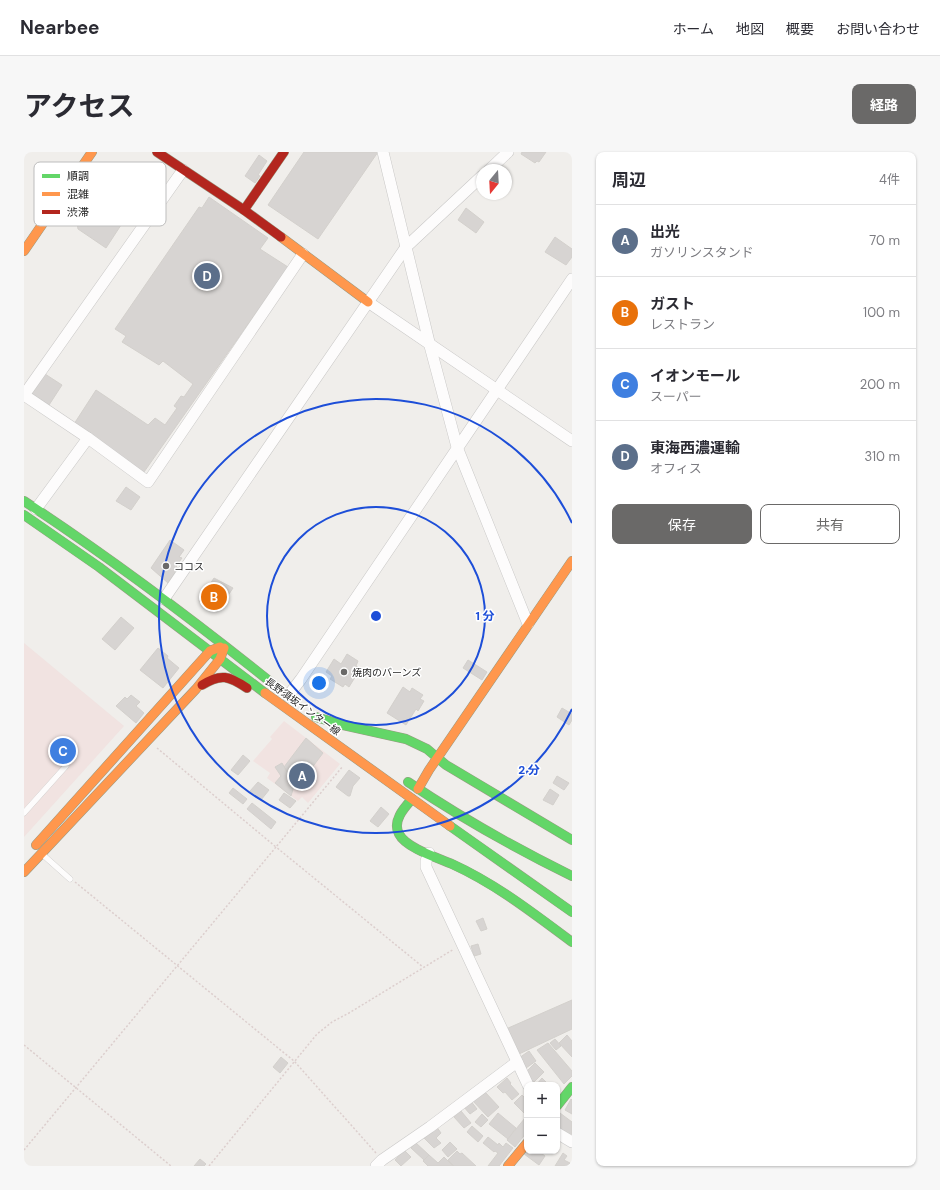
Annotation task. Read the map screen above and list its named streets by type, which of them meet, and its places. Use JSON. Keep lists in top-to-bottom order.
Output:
{
  "streets": {
    "street": ["長野須坂インター線"]
  },
  "places": ["ココス", "焼肉のバーンズ"],
  "legend": ["順調", "混雑", "渋滞"],
  "north": "bottom",
  "page": {
    "header": "Nearbee",
    "nav": [
      "ホーム",
      "地図",
      "概要",
      "お問い合わせ"
    ],
    "title": "アクセス",
    "buttons": [
      "経路",
      ["保存", "共有"]
    ],
    "heading": ["周辺", "4件"],
    "list": [
      {
        "mark": "A",
        "name": "出光",
        "note": "ガソリンスタンド",
        "value": "70 m"
      },
      {
        "mark": "B",
        "name": "ガスト",
        "note": "レストラン",
        "value": "100 m"
      },
      {
        "mark": "C",
        "name": "イオンモール",
        "note": "スーパー",
        "value": "200 m"
      },
      {
        "mark": "D",
        "name": "東海西濃運輸",
        "note": "オフィス",
        "value": "310 m"
      }
    ],
    "pins": [
      "D",
      "B",
      "C",
      "A"
    ],
    "map_buttons": ["+", "−"]
  },
  "rings": ["1 分", "2 分"]
}
